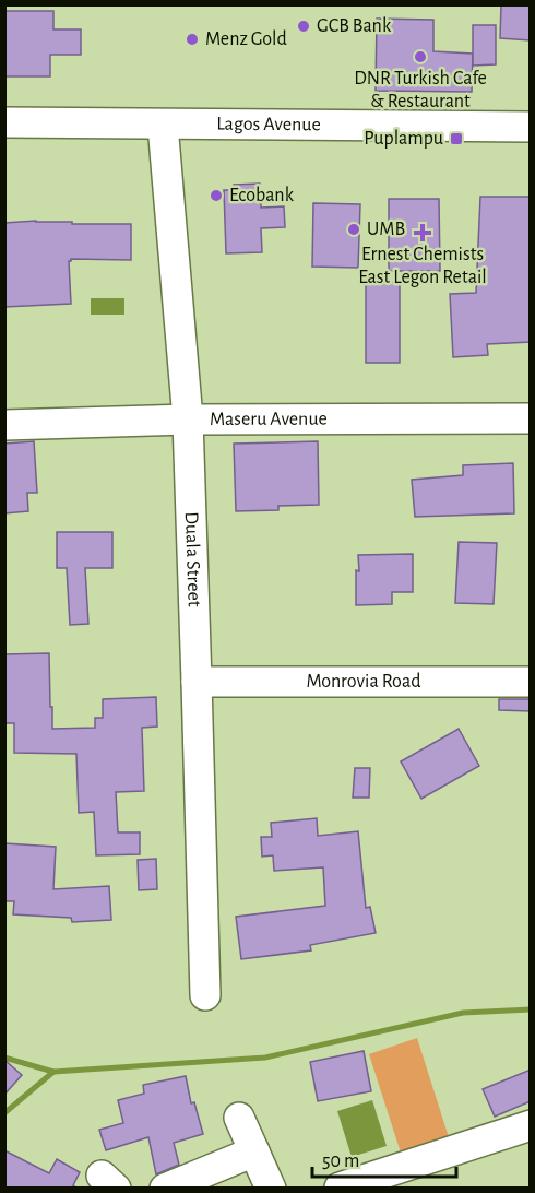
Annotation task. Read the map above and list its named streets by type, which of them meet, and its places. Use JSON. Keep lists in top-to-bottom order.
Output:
{
  "streets": {
    "street": [
      "Lagos Avenue",
      "Maseru Avenue",
      "Duala Street",
      "Monrovia Road"
    ]
  },
  "crossings": [
    ["Lagos Avenue", "Duala Street"],
    ["Maseru Avenue", "Duala Street"],
    ["Duala Street", "Monrovia Road"]
  ],
  "places": {
    "other": [
      "GCB Bank",
      "Menz Gold",
      "DNR Turkish Cafe & Restaurant",
      "Ecobank",
      "UMB"
    ],
    "transit": ["Puplampu"],
    "health": ["Ernest Chemists East Legon Retail"]
  },
  "scale_bar": "50 m"
}
